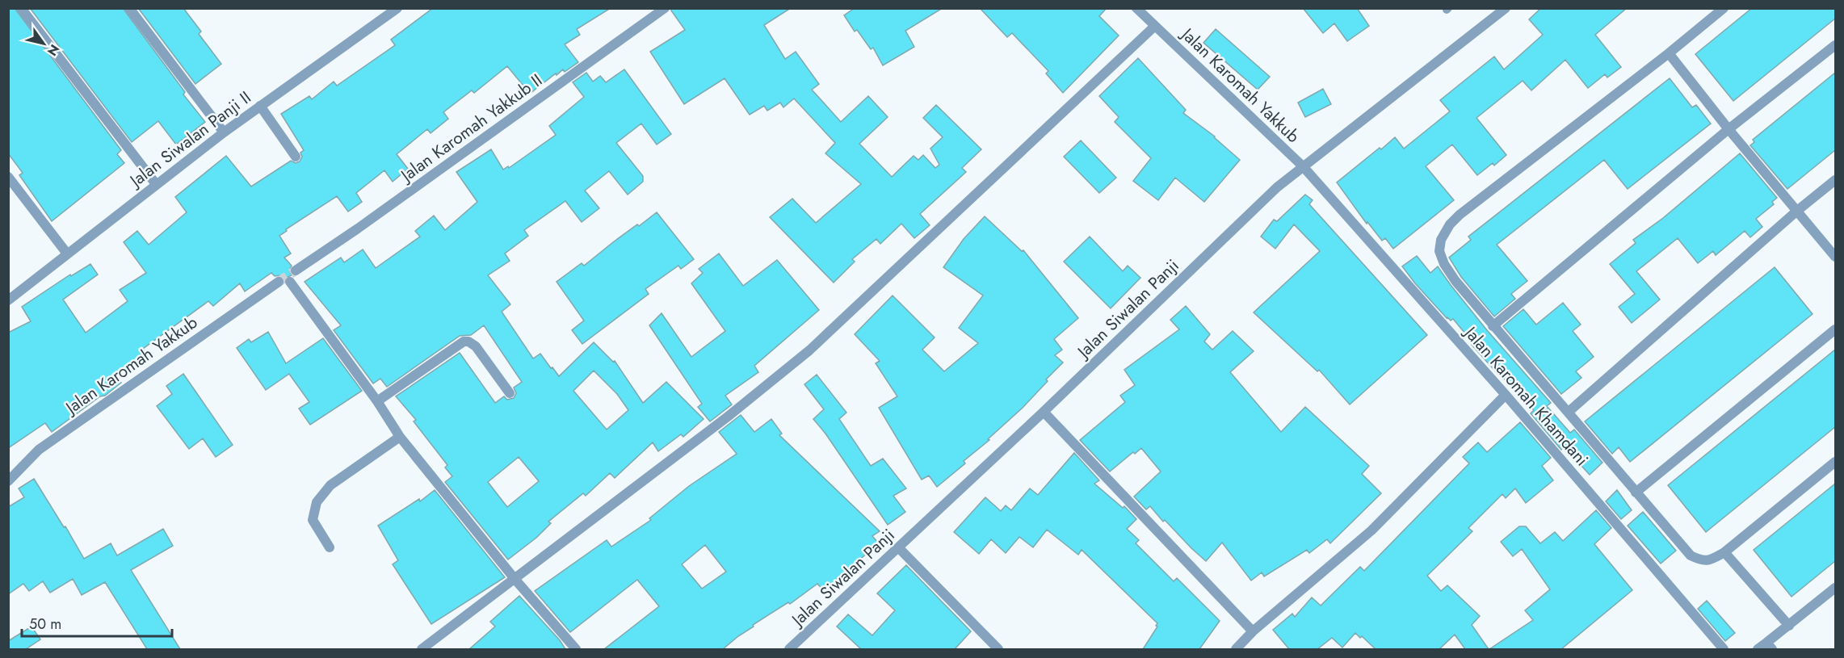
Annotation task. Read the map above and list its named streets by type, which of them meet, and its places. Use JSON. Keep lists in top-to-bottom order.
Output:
{
  "streets": {
    "street": [
      "Jalan Karomah Yakkub",
      "Jalan Karomah Yakkub II",
      "Jalan Siwalan Panji II",
      "Jalan Siwalan Panji",
      "Jalan Karomah Khamdani"
    ]
  },
  "crossings": [
    ["Jalan Karomah Yakkub", "Jalan Siwalan Panji"],
    ["Jalan Karomah Yakkub", "Jalan Karomah Khamdani"],
    ["Jalan Siwalan Panji", "Jalan Karomah Khamdani"]
  ],
  "scale_bar": "50 m",
  "north": "bottom right"
}
